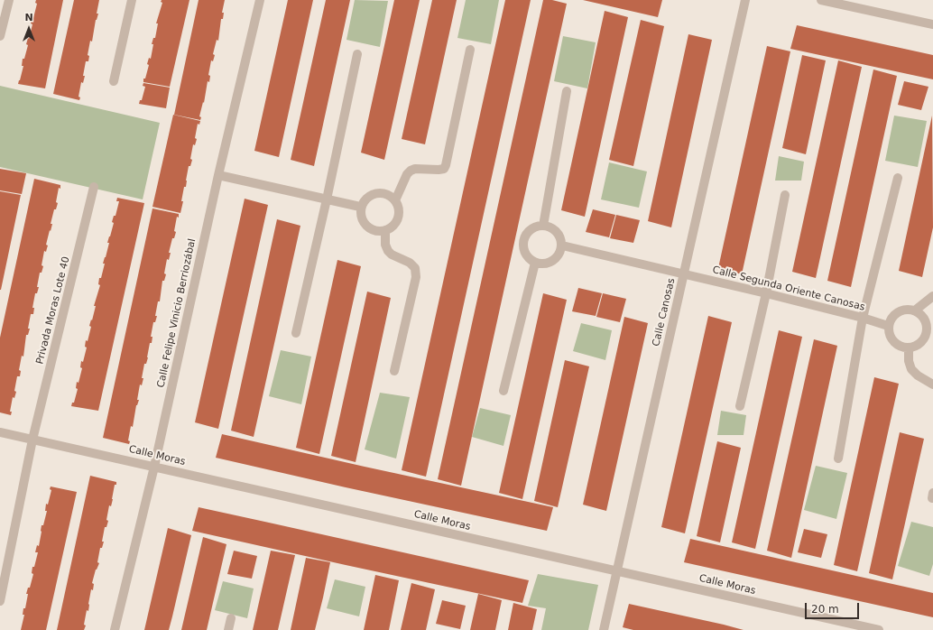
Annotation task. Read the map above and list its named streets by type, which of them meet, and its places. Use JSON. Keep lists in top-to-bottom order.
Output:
{
  "streets": {
    "street": [
      "Calle Segunda Oriente Canosas",
      "Privada Moras Lote 40",
      "Calle Canosas",
      "Calle Felipe Vinicio Berriozábal",
      "Calle Moras"
    ]
  },
  "crossings": [
    ["Calle Segunda Oriente Canosas", "Calle Canosas"],
    ["Privada Moras Lote 40", "Calle Moras"],
    ["Calle Canosas", "Calle Moras"],
    ["Calle Felipe Vinicio Berriozábal", "Calle Moras"]
  ],
  "scale_bar": "20 m",
  "north": "top"
}
